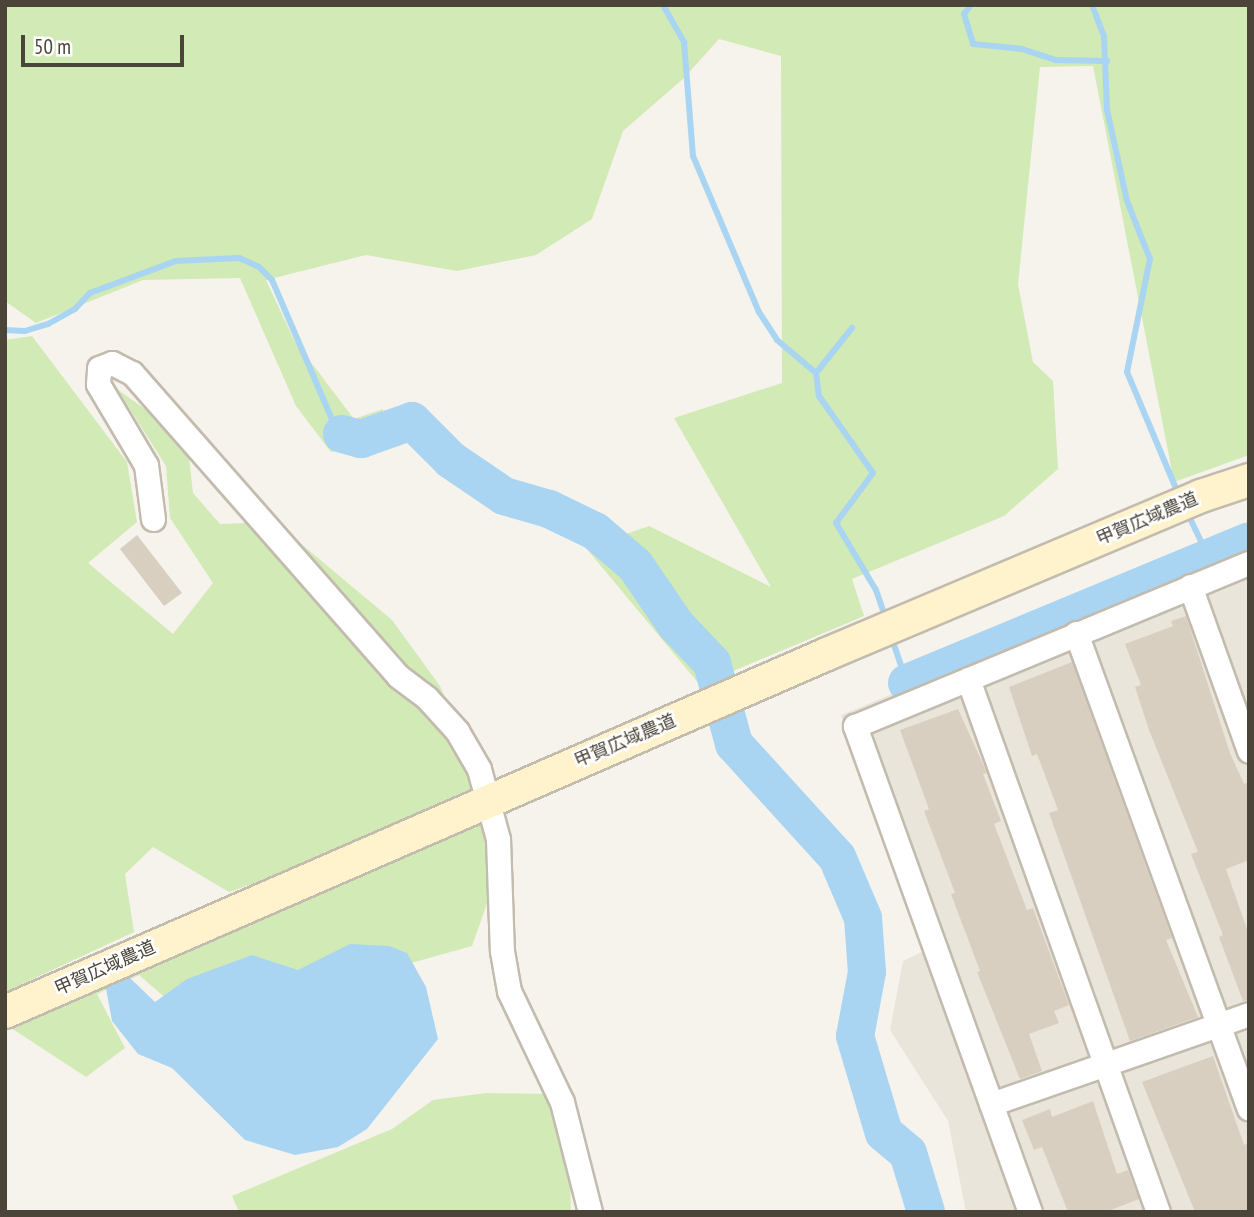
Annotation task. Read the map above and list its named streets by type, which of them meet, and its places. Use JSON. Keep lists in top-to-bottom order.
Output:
{
  "streets": {
    "street": ["甲賀広域農道"]
  },
  "scale_bar": "50 m"
}
